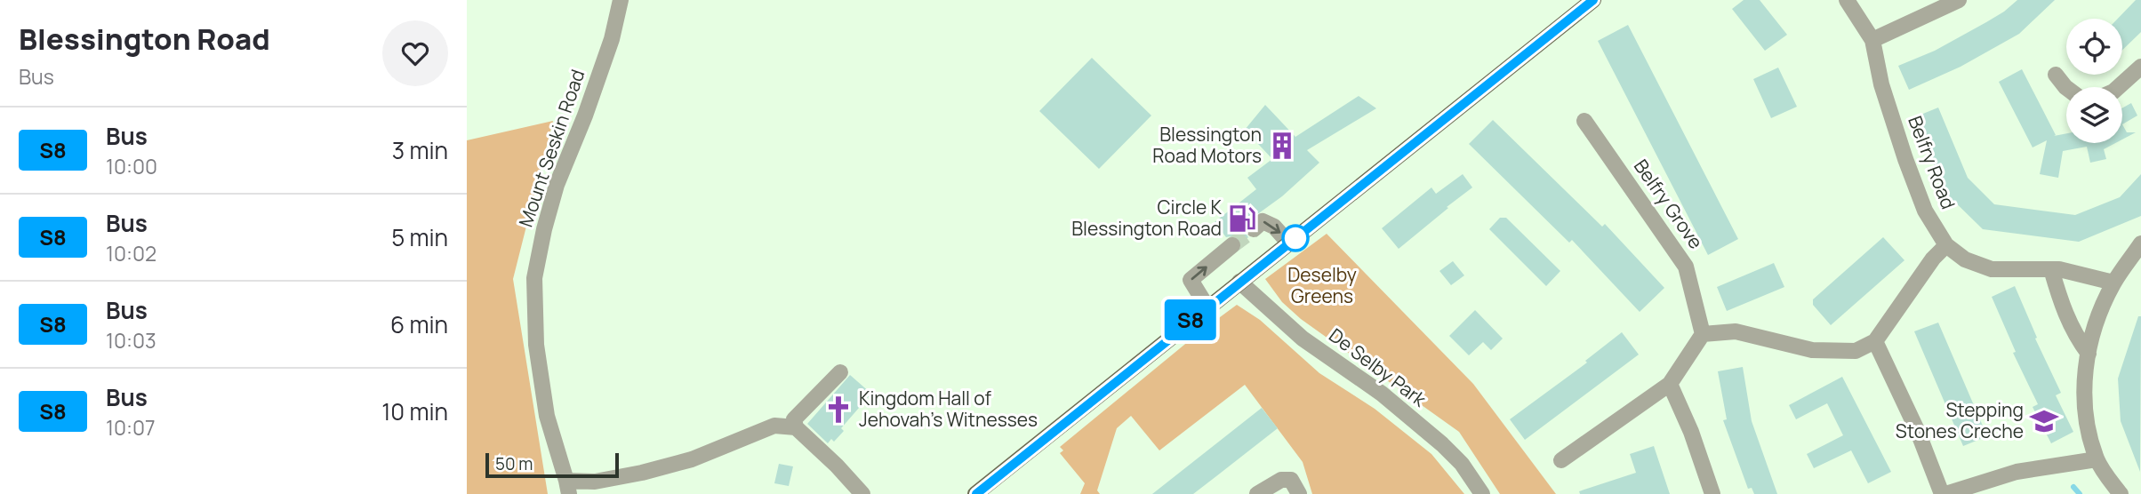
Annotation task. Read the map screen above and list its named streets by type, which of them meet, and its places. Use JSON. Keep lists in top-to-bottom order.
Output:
{
  "streets": {
    "street": [
      "Mount Seskin Road",
      "Belfry Road",
      "Belfry Grove",
      "De Selby Park"
    ]
  },
  "parks": ["Deselby Greens"],
  "places": {
    "building": ["Blessington Road Motors"],
    "fuel station": ["Circle K Blessington Road"],
    "church": ["Kingdom Hall of Jehovah's Witnesses"],
    "school or university": ["Stepping Stones Creche"]
  },
  "lines": ["bus line S8"],
  "scale_bar": "50 m",
  "page": {
    "heading": ["Blessington Road", "Bus"],
    "on_map": "S8",
    "list": [
      {
        "mark": "S8",
        "name": "Bus",
        "note": "10:00",
        "value": "3 min"
      },
      {
        "mark": "S8",
        "name": "Bus",
        "note": "10:02",
        "value": "5 min"
      },
      {
        "mark": "S8",
        "name": "Bus",
        "note": "10:03",
        "value": "6 min"
      },
      {
        "mark": "S8",
        "name": "Bus",
        "note": "10:07",
        "value": "10 min"
      }
    ],
    "scale": "50 m"
  }
}
